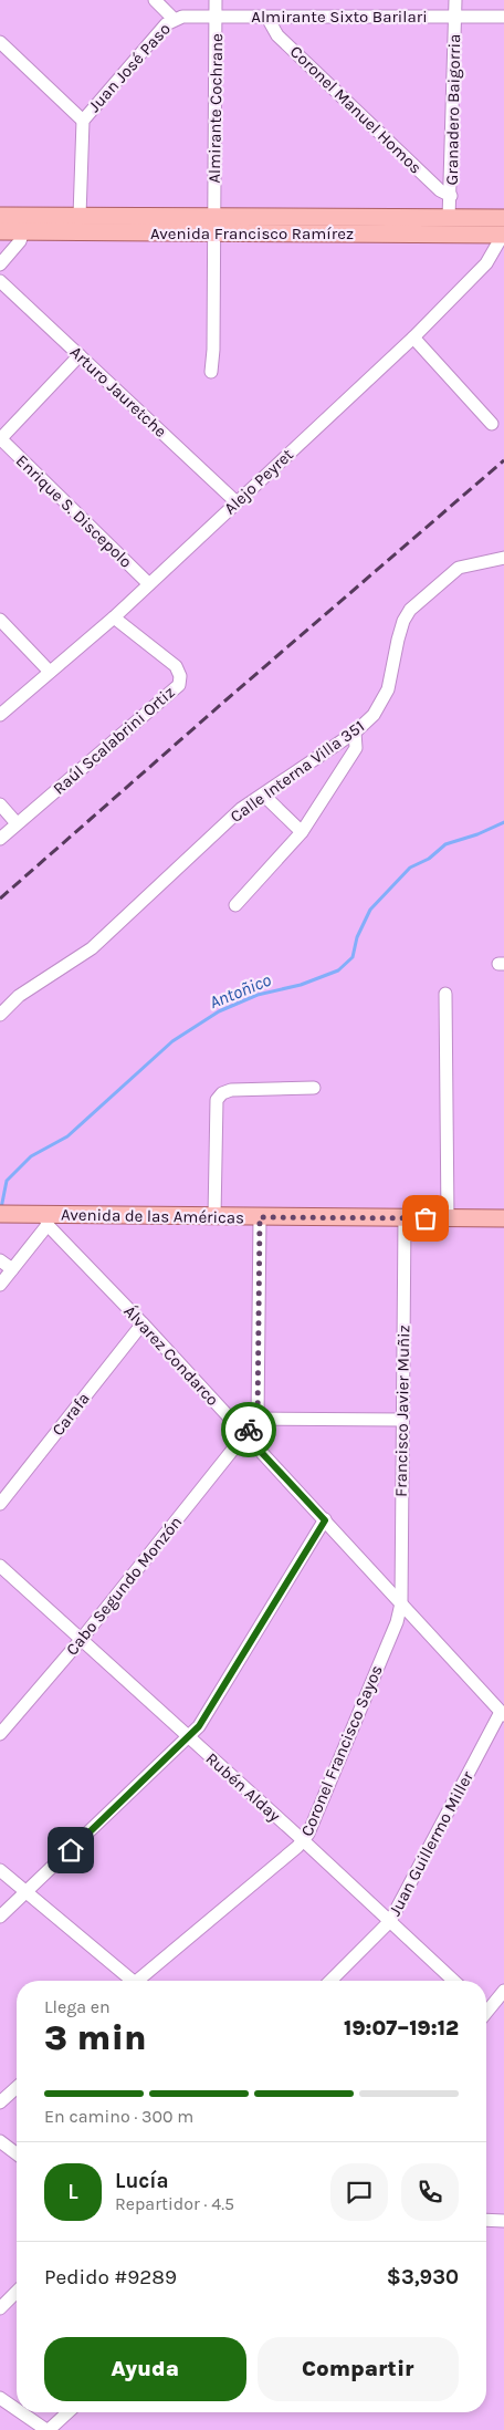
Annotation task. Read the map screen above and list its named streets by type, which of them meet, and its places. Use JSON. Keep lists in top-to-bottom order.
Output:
{
  "streets": {
    "main road": ["Avenida Francisco Ramírez", "Avenida de las Américas"],
    "street": [
      "Almirante Sixto Barilari",
      "Juan José Paso",
      "Almirante Cochrane",
      "Coronel Manuel Homos",
      "Granadero Baigorria",
      "Arturo Jauretche",
      "Alejo Peyret",
      "Enrique S. Discepolo",
      "Raúl Scalabrini Ortiz",
      "Calle Interna Villa 351",
      "Álvarez Condarco",
      "Francisco Javier Muñiz",
      "Carafa",
      "Cabo Segundo Monzón",
      "Coronel Francisco Sayos",
      "Rubén Alday",
      "Juan Guillermo Miller"
    ]
  },
  "crossings": [
    ["Almirante Sixto Barilari", "Juan José Paso"],
    ["Almirante Sixto Barilari", "Almirante Cochrane"],
    ["Almirante Sixto Barilari", "Coronel Manuel Homos"],
    ["Almirante Sixto Barilari", "Granadero Baigorria"],
    ["Juan José Paso", "Avenida Francisco Ramírez"],
    ["Almirante Cochrane", "Avenida Francisco Ramírez"],
    ["Coronel Manuel Homos", "Granadero Baigorria"],
    ["Granadero Baigorria", "Avenida Francisco Ramírez"],
    ["Avenida Francisco Ramírez", "Alejo Peyret"],
    ["Arturo Jauretche", "Alejo Peyret"],
    ["Alejo Peyret", "Enrique S. Discepolo"],
    ["Alejo Peyret", "Raúl Scalabrini Ortiz"],
    ["Avenida de las Américas", "Álvarez Condarco"],
    ["Avenida de las Américas", "Francisco Javier Muñiz"],
    ["Álvarez Condarco", "Francisco Javier Muñiz"],
    ["Álvarez Condarco", "Carafa"],
    ["Álvarez Condarco", "Cabo Segundo Monzón"],
    ["Álvarez Condarco", "Coronel Francisco Sayos"],
    ["Álvarez Condarco", "Juan Guillermo Miller"],
    ["Francisco Javier Muñiz", "Coronel Francisco Sayos"],
    ["Cabo Segundo Monzón", "Rubén Alday"],
    ["Coronel Francisco Sayos", "Rubén Alday"],
    ["Rubén Alday", "Juan Guillermo Miller"]
  ],
  "water": ["Antoñico"],
  "page": {
    "heading": ["3 min", "Llega en", "19:07–19:12"],
    "panel": [
      "Lucía",
      "Repartidor · 4.5",
      "Pedido #9289",
      "$3,930"
    ],
    "bar": "En camino · 300 m",
    "round": "L",
    "buttons": ["Ayuda", "Compartir"]
  }
}
